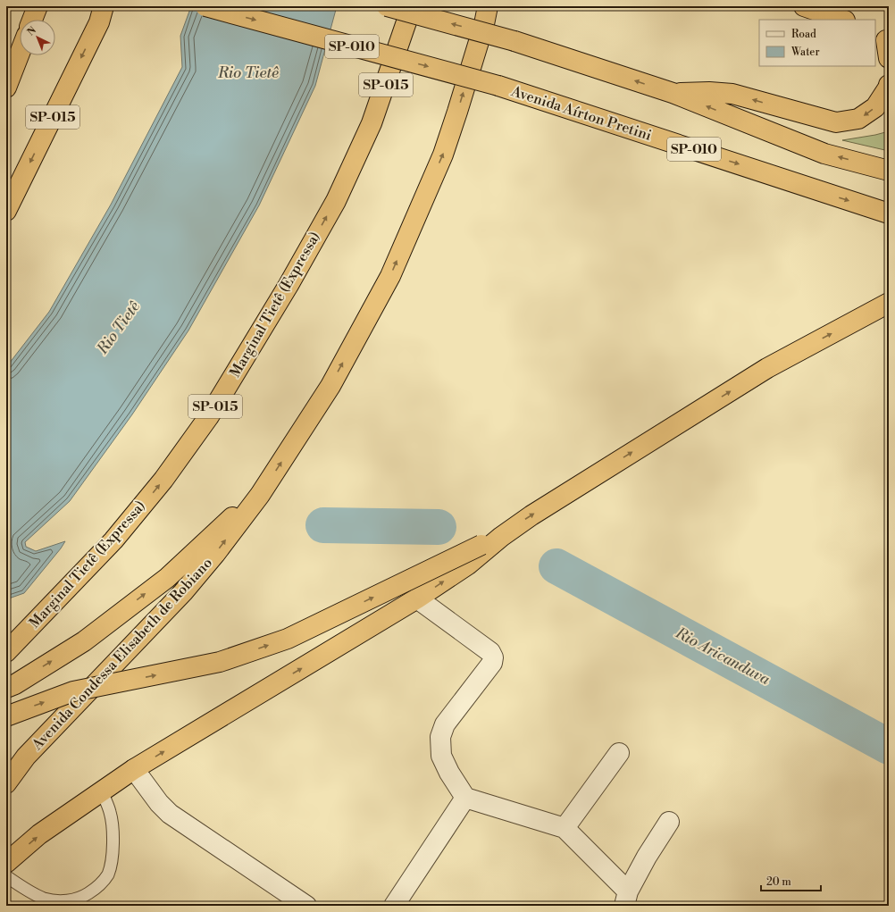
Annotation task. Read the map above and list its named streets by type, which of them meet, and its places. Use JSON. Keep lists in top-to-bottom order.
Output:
{
  "streets": {
    "highway": [
      "SP-010",
      "SP-015",
      "Avenida Aírton Pretini",
      "Marginal Tietê (Expressa)",
      "Avenida Condessa Elisabeth de Robiano"
    ]
  },
  "crossings": [
    ["SP-015", "Marginal Tietê (Expressa)"]
  ],
  "water": ["Rio Tietê", "Rio Aricanduva"],
  "legend": ["Road", "Water"],
  "scale_bar": "20 m",
  "north": "top left"
}
